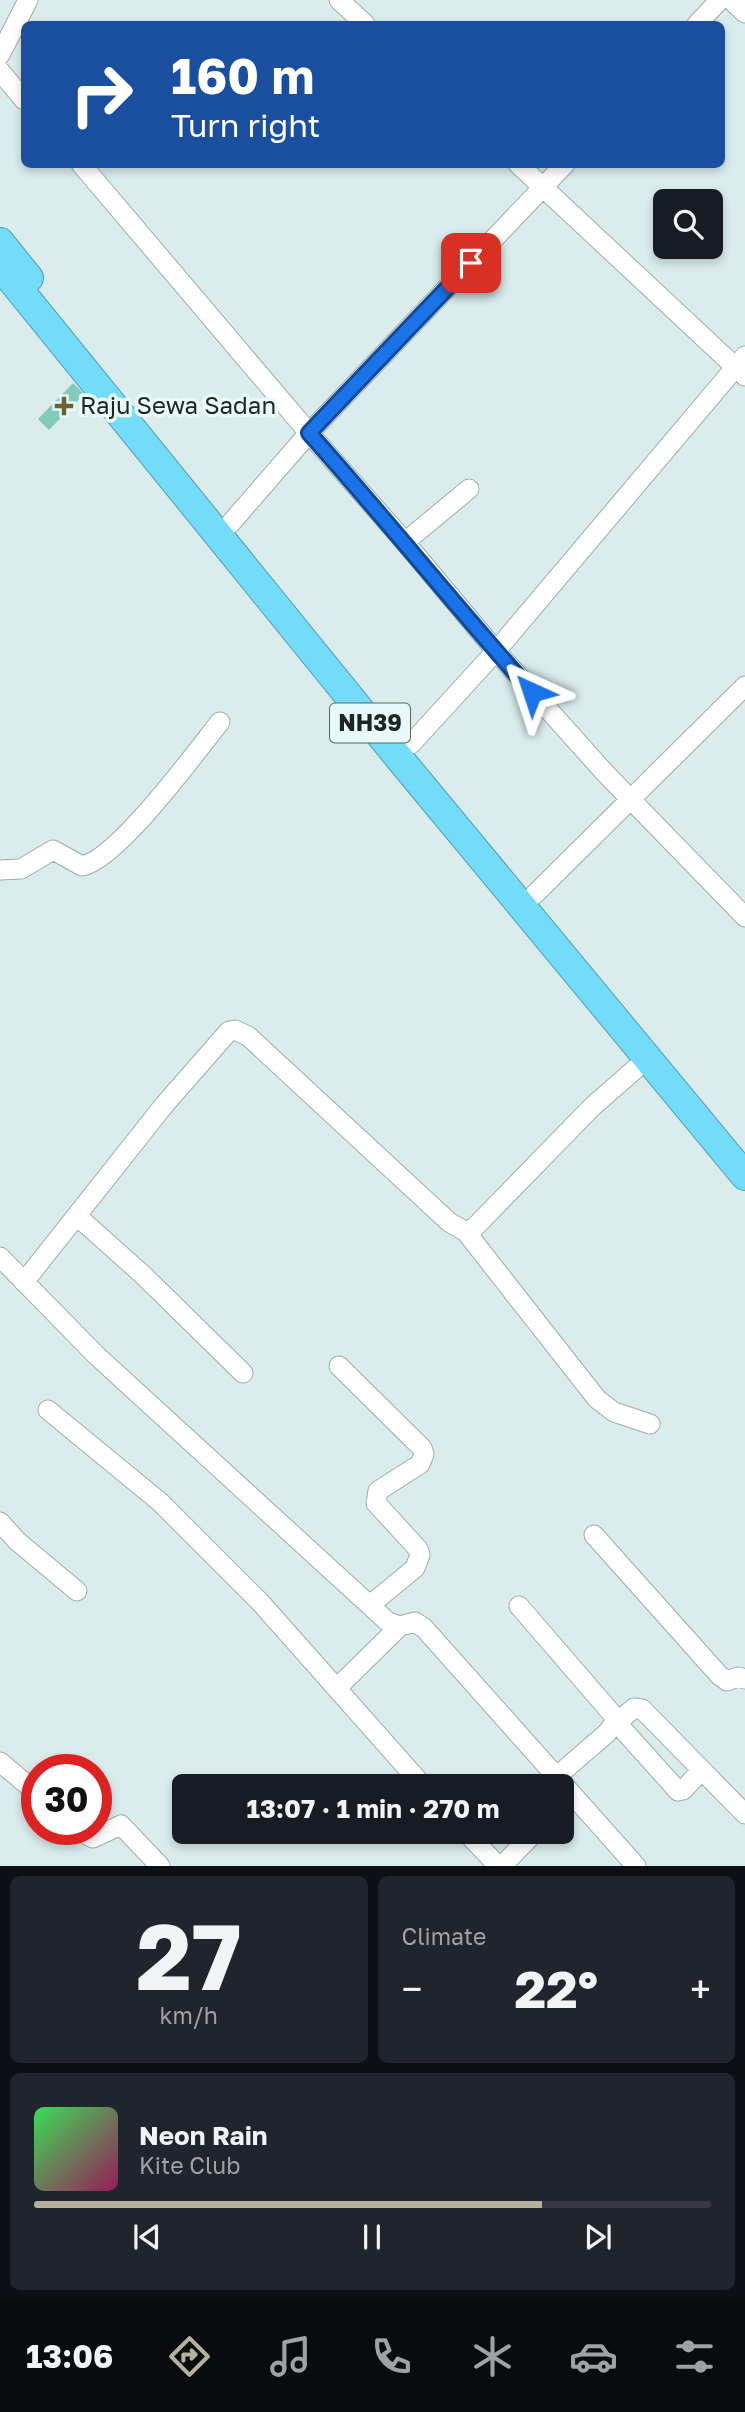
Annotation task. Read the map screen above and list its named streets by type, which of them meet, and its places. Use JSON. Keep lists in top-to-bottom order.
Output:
{
  "streets": {
    "highway": ["NH39"]
  },
  "places": {
    "health": ["Raju Sewa Sadan"]
  },
  "page": {
    "turn": ["160 m", "Turn right"],
    "limit": "30",
    "trip": "13:07 · 1 min · 270 m",
    "tile": [
      ["27", "km/h"],
      "Climate"
    ],
    "heat": ["−", "22°", "+"],
    "song": ["Neon Rain", "Kite Club"],
    "tabs": "13:06"
  }
}
